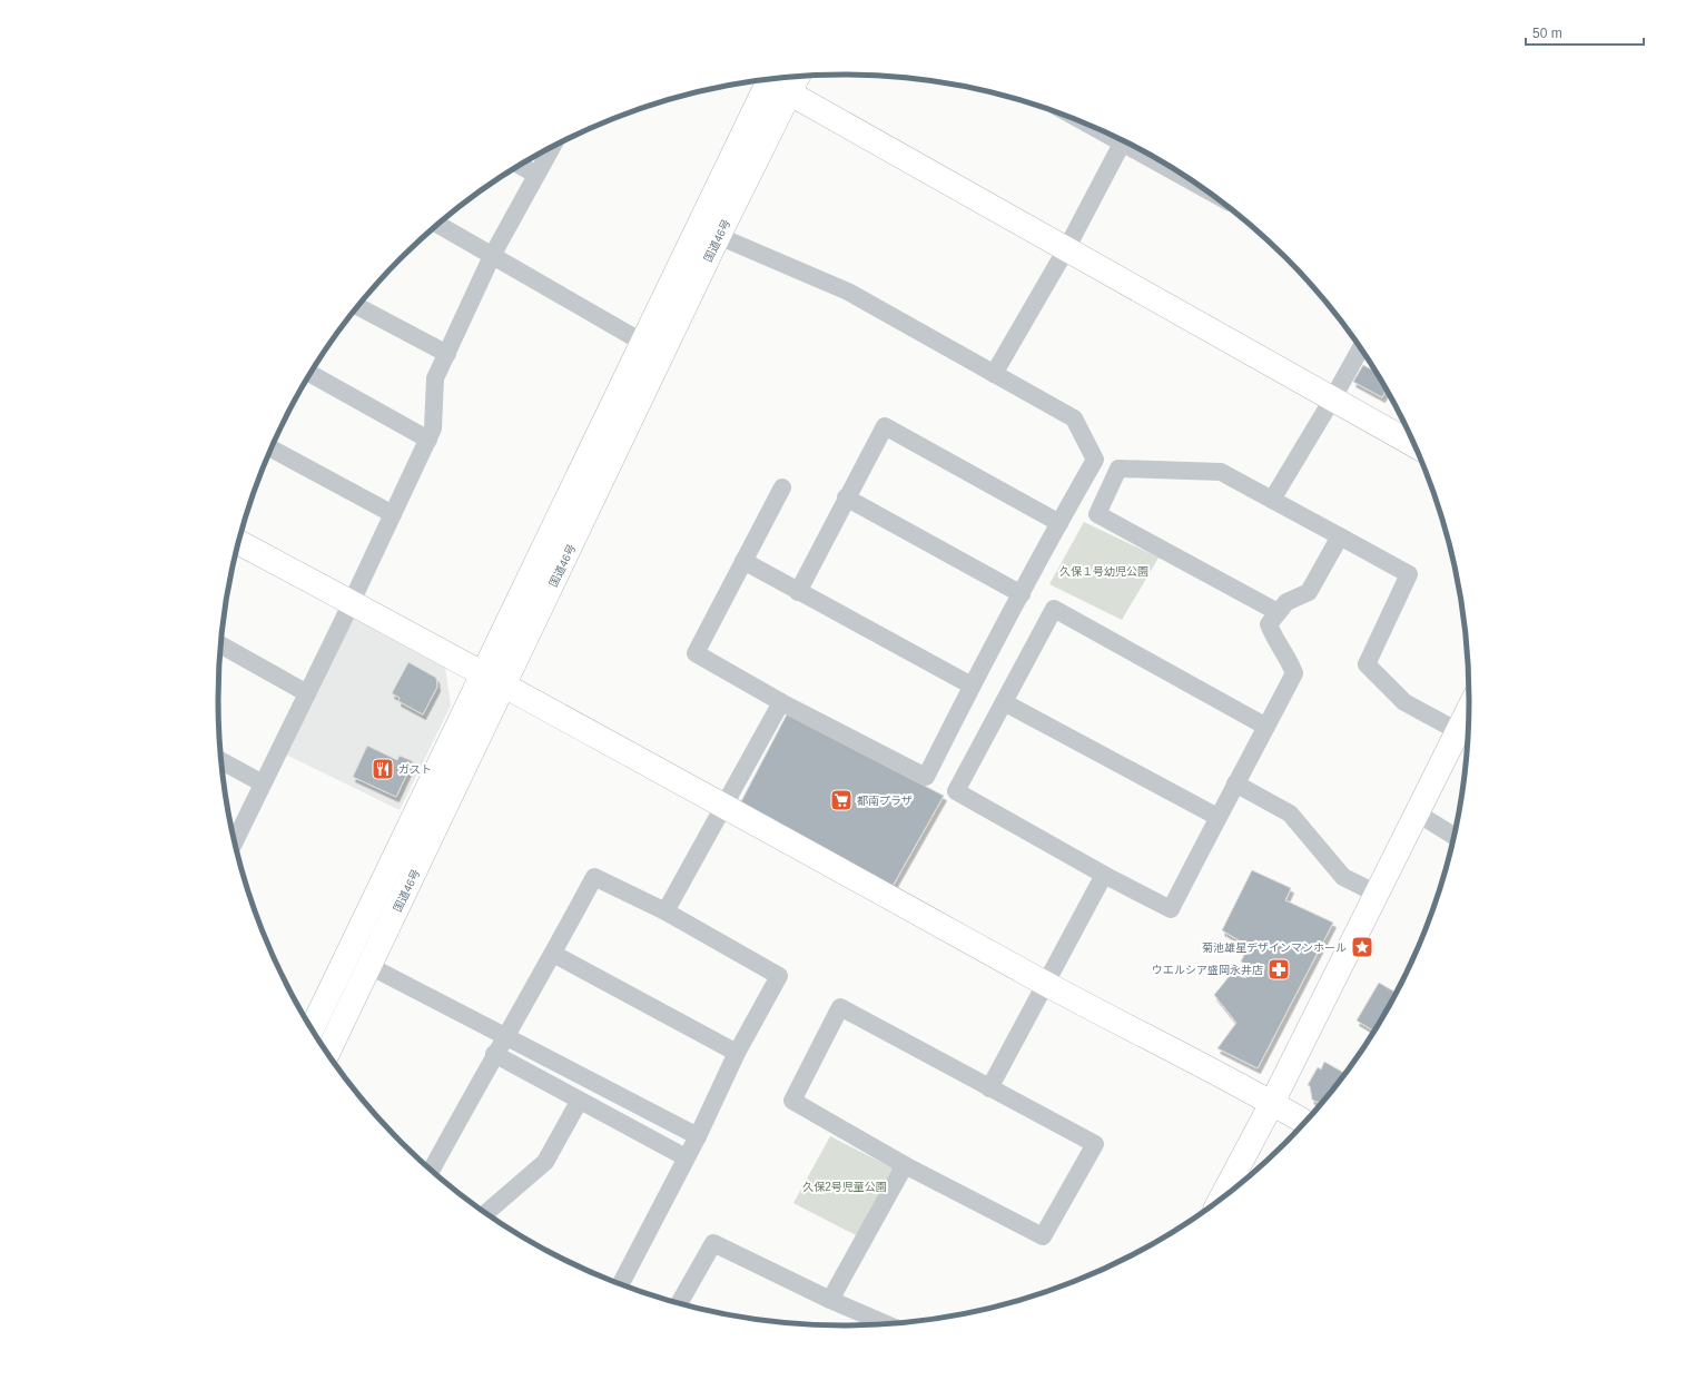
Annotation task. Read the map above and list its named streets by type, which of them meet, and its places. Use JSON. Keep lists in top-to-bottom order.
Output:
{
  "streets": {
    "main road": ["国道46号"]
  },
  "parks": ["久保１号幼児公園", "久保2号児童公園"],
  "places": {
    "restaurant": ["ガスト"],
    "supermarket": ["都南プラザ"],
    "place": ["菊池雄星デザインマンホール"],
    "pharmacy": ["ウエルシア盛岡永井店"]
  },
  "scale_bar": "50 m"
}
